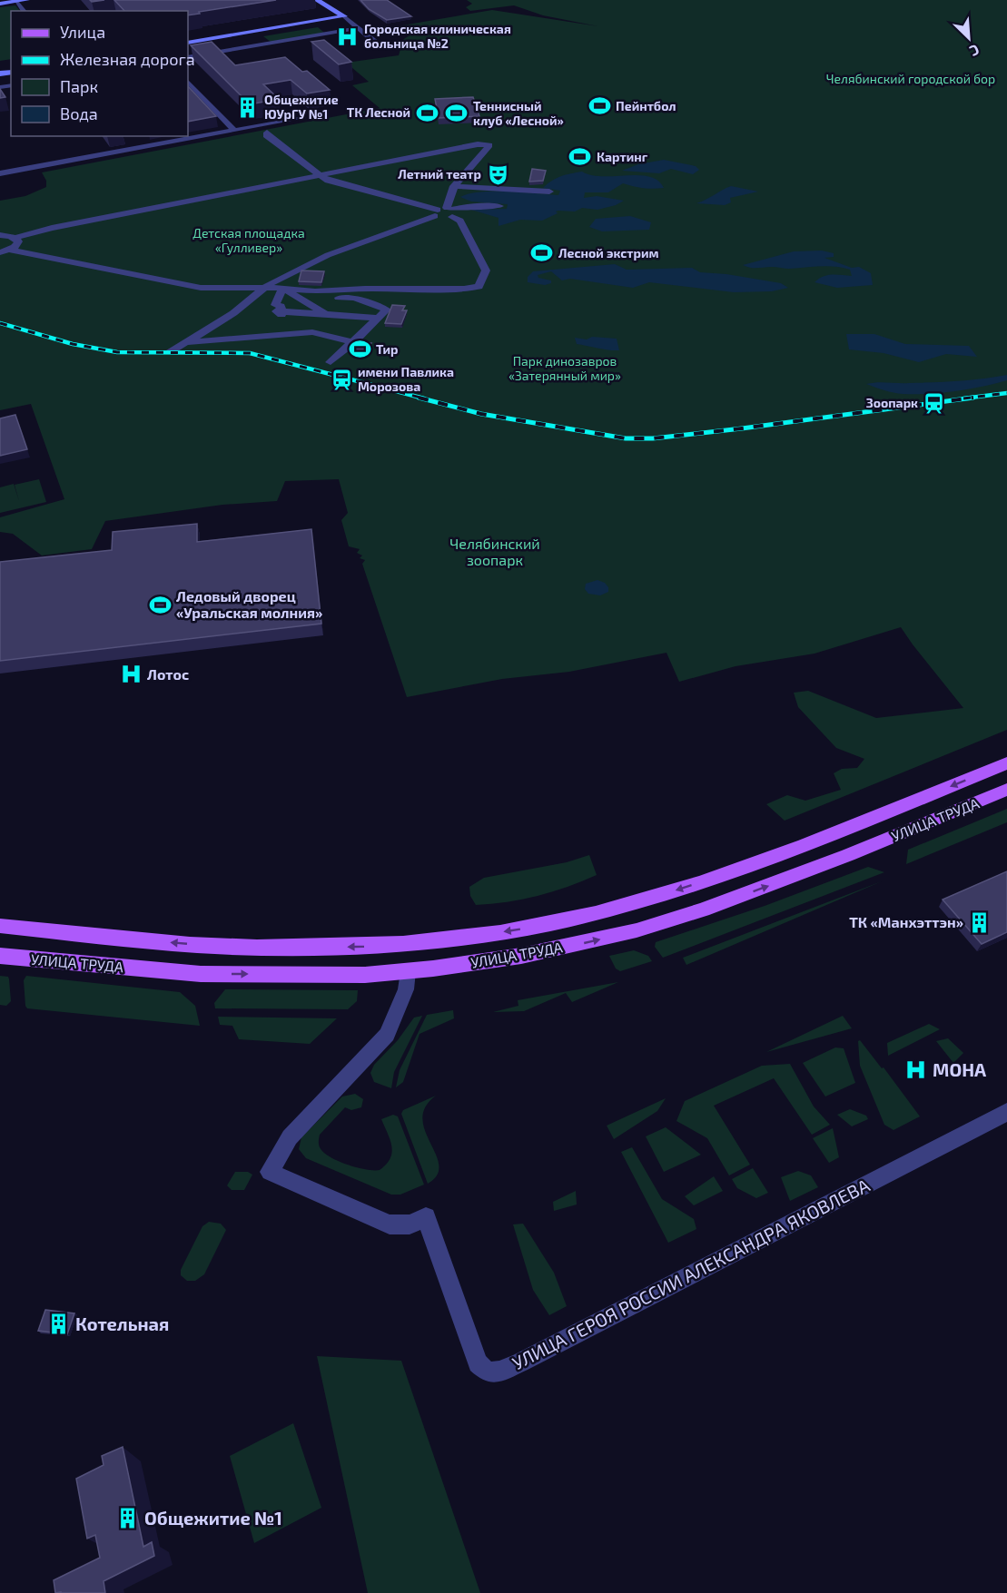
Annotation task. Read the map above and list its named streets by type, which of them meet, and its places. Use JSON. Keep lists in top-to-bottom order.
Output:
{
  "streets": {
    "main road": ["УЛИЦА ТРУДА"],
    "street": ["УЛИЦА ГЕРОЯ РОССИИ АЛЕКСАНДРА ЯКОВЛЕВА"]
  },
  "crossings": [
    ["УЛИЦА ТРУДА", "УЛИЦА ГЕРОЯ РОССИИ АЛЕКСАНДРА ЯКОВЛЕВА"]
  ],
  "parks": [
    "Челябинский городской бор",
    "Детская площадка «Гулливер»",
    "Парк динозавров «Затерянный мир»",
    "Челябинский зоопарк"
  ],
  "places": {
    "hospital": ["Городская клиническая больница №2", "Лотос", "МОНА"],
    "sports": [
      "Пейнтбол",
      "ТК Лесной",
      "Теннисный клуб «Лесной»",
      "Картинг",
      "Лесной экстрим",
      "Тир",
      "Ледовый дворец «Уральская молния»"
    ],
    "building": [
      "Общежитие ЮУрГУ №1",
      "ТК «Манхэттэн»",
      "Котельная",
      "Общежитие №1"
    ],
    "theatre": ["Летний театр"],
    "station": ["имени Павлика Морозова", "Зоопарк"]
  },
  "legend": [
    "Улица",
    "Железная дорога",
    "Парк",
    "Вода"
  ],
  "north": "bottom right"
}
